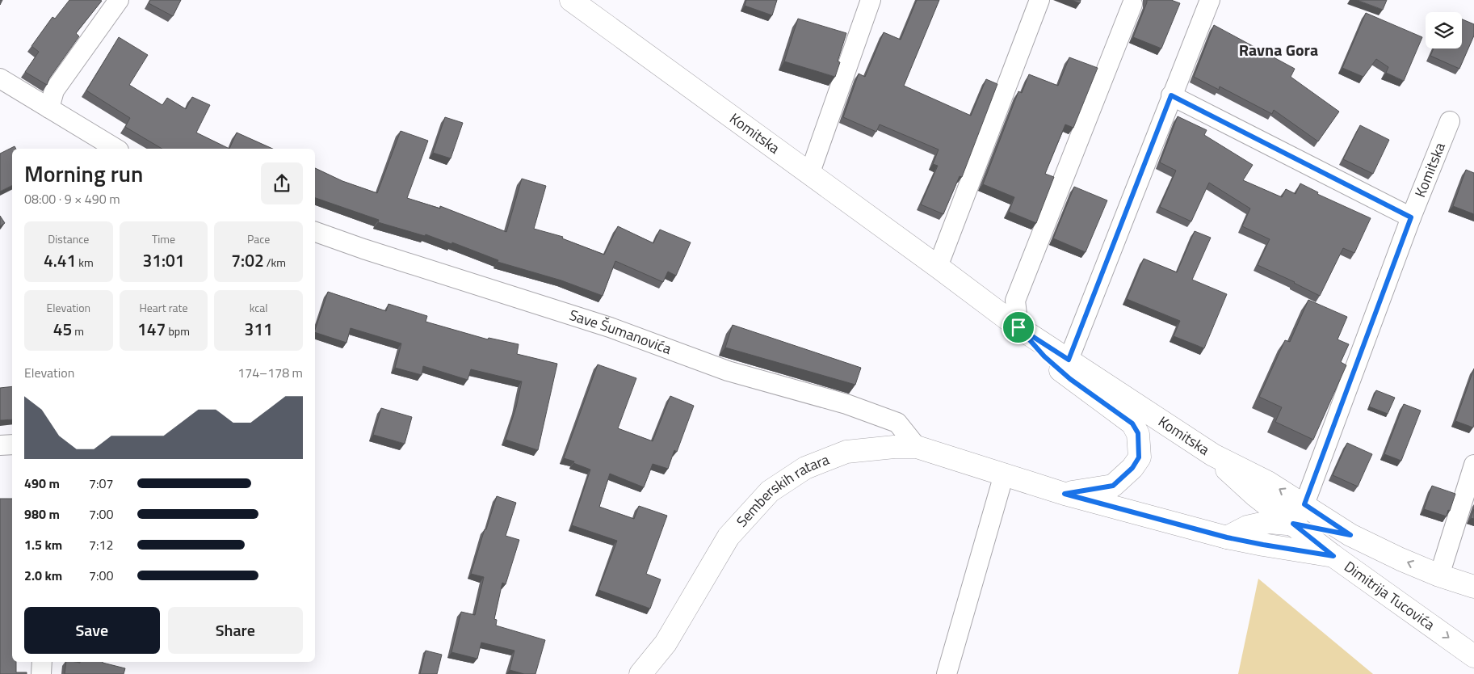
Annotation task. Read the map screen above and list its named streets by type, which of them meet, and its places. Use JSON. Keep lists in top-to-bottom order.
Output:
{
  "streets": {
    "main road": ["Komitska", "Semberskih ratara", "Dimitrija Tucovića"],
    "street": ["Save Šumanovića"]
  },
  "crossings": [
    ["Komitska", "Dimitrija Tucovića"],
    ["Save Šumanovića", "Semberskih ratara"],
    ["Semberskih ratara", "Dimitrija Tucovića"]
  ],
  "one_way": ["Dimitrija Tucovića"],
  "districts": ["Ravna Gora"],
  "page": {
    "heading": ["Morning run", "08:00 · 9 × 490 m"],
    "stats": [
      ["Distance", "4.41 km"],
      ["Time", "31:01"],
      ["Pace", "7:02 /km"],
      ["Elevation", "45 m"],
      ["Heart rate", "147 bpm"],
      ["kcal", "311"]
    ],
    "chart": ["Elevation", "174–178 m"],
    "list": [
      {
        "name": "490 m",
        "note": "7:07"
      },
      {
        "name": "980 m",
        "note": "7:00"
      },
      {
        "name": "1.5 km",
        "note": "7:12"
      },
      {
        "name": "2.0 km",
        "note": "7:00"
      }
    ],
    "buttons": ["Save", "Share"]
  }
}
